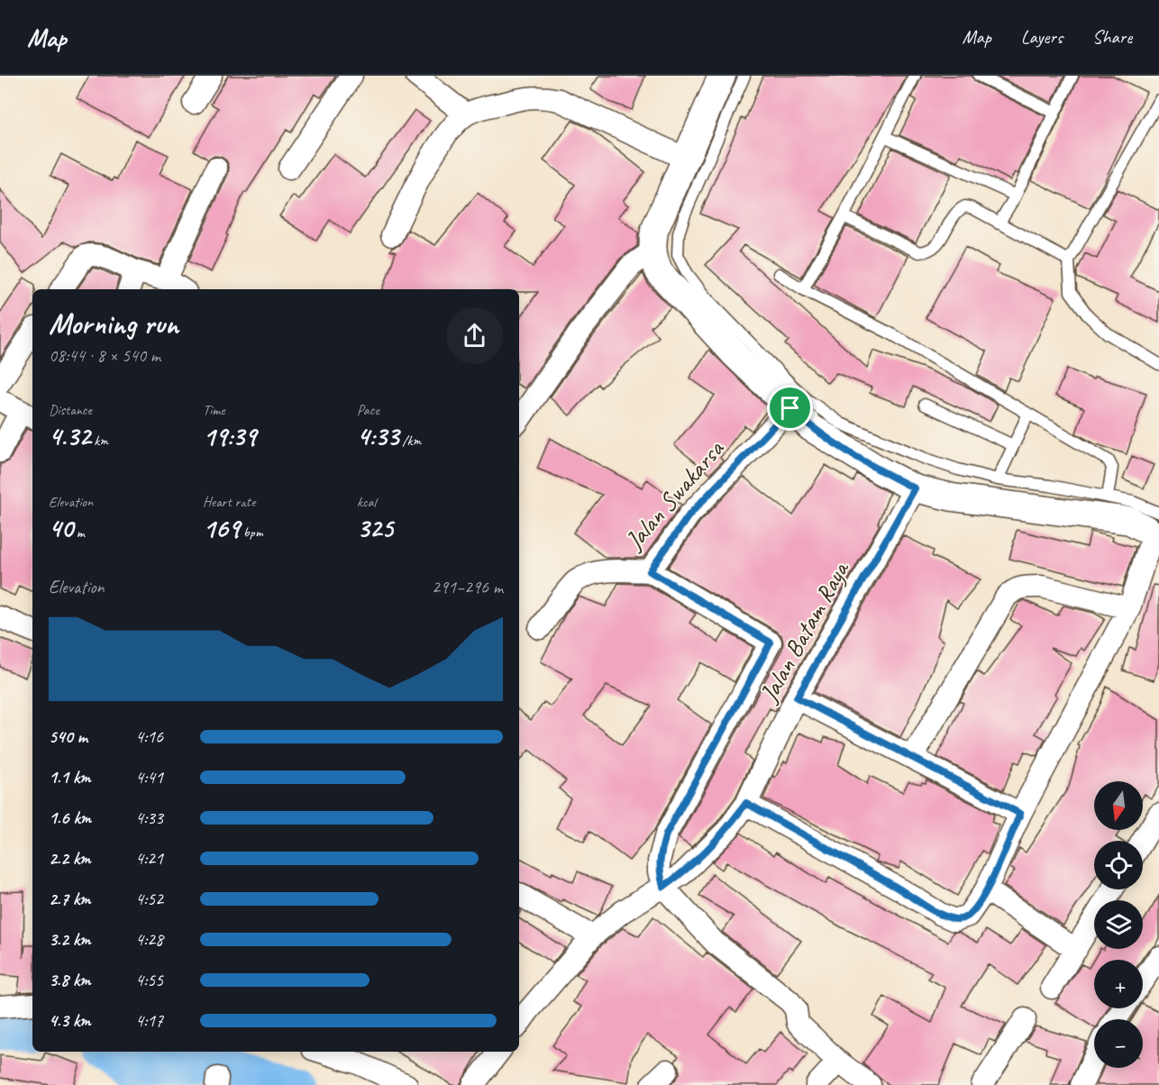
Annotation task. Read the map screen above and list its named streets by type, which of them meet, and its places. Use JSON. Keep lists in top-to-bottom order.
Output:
{
  "streets": {
    "street": ["Jalan Swakarsa", "Jalan Batam Raya"]
  },
  "north": "bottom",
  "page": {
    "header": "Map",
    "nav": ["Map", "Layers", "Share"],
    "heading": ["Morning run", "08:44 · 8 × 540 m"],
    "stats": [
      ["Distance", "4.32 km"],
      ["Time", "19:39"],
      ["Pace", "4:33 /km"],
      ["Elevation", "40 m"],
      ["Heart rate", "169 bpm"],
      ["kcal", "325"]
    ],
    "chart": ["Elevation", "291–296 m"],
    "list": [
      {
        "name": "540 m",
        "note": "4:16"
      },
      {
        "name": "1.1 km",
        "note": "4:41"
      },
      {
        "name": "1.6 km",
        "note": "4:33"
      },
      {
        "name": "2.2 km",
        "note": "4:21"
      },
      {
        "name": "2.7 km",
        "note": "4:52"
      },
      {
        "name": "3.2 km",
        "note": "4:28"
      },
      {
        "name": "3.8 km",
        "note": "4:55"
      },
      {
        "name": "4.3 km",
        "note": "4:17"
      }
    ],
    "map_buttons": ["+", "−"]
  }
}
